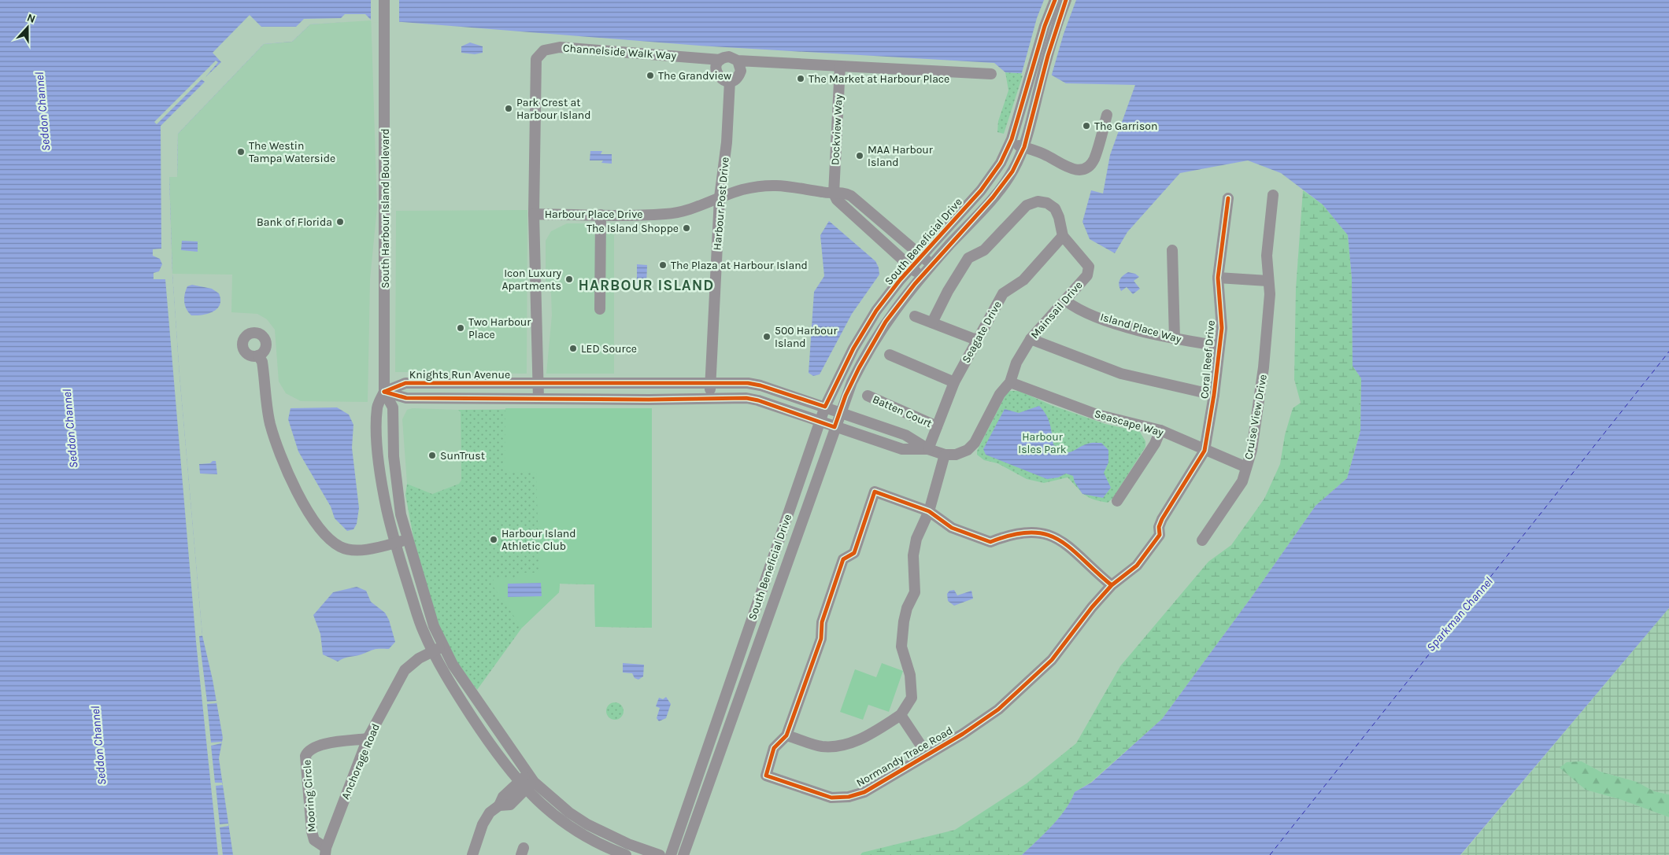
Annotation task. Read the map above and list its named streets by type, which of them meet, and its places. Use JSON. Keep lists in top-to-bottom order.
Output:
{
  "streets": {
    "street": [
      "Channelside Walk Way",
      "Dockview Way",
      "Harbour Post Drive",
      "South Harbour Island Boulevard",
      "Harbour Place Drive",
      "South Beneficial Drive",
      "Mainsail Drive",
      "Island Place Way",
      "Seagate Drive",
      "Coral Reef Drive",
      "Knights Run Avenue",
      "Batten Court",
      "Cruise View Drive",
      "Seascape Way",
      "Normandy Trace Road",
      "Anchorage Road",
      "Mooring Circle"
    ]
  },
  "crossings": [
    ["Channelside Walk Way", "Harbour Post Drive"],
    ["Channelside Walk Way", "Harbour Place Drive"],
    ["Dockview Way", "Harbour Place Drive"],
    ["Harbour Post Drive", "Harbour Place Drive"],
    ["Harbour Post Drive", "Knights Run Avenue"],
    ["South Harbour Island Boulevard", "Knights Run Avenue"],
    ["South Harbour Island Boulevard", "Anchorage Road"],
    ["Harbour Place Drive", "South Beneficial Drive"],
    ["Harbour Place Drive", "Knights Run Avenue"],
    ["South Beneficial Drive", "Knights Run Avenue"],
    ["Mainsail Drive", "Island Place Way"],
    ["Mainsail Drive", "Seagate Drive"],
    ["Mainsail Drive", "Knights Run Avenue"],
    ["Mainsail Drive", "Seascape Way"],
    ["Island Place Way", "Coral Reef Drive"],
    ["Seagate Drive", "Knights Run Avenue"],
    ["Seagate Drive", "Batten Court"],
    ["Coral Reef Drive", "Seascape Way"],
    ["Coral Reef Drive", "Normandy Trace Road"],
    ["Cruise View Drive", "Seascape Way"],
    ["Seascape Way", "Normandy Trace Road"],
    ["Anchorage Road", "Mooring Circle"]
  ],
  "districts": ["HARBOUR ISLAND"],
  "water": ["Seddon Channel", "Sparkman Channel"],
  "parks": ["Harbour Isles Park"],
  "places": [
    "The Grandview",
    "The Market at Harbour Place",
    "Park Crest at Harbour Island",
    "The Garrison",
    "The Westin Tampa Waterside",
    "MAA Harbour Island",
    "Bank of Florida",
    "The Island Shoppe",
    "The Plaza at Harbour Island",
    "Icon Luxury Apartments",
    "Two Harbour Place",
    "500 Harbour Island",
    "LED Source",
    "SunTrust",
    "Harbour Island Athletic Club"
  ],
  "north": "top"
}
